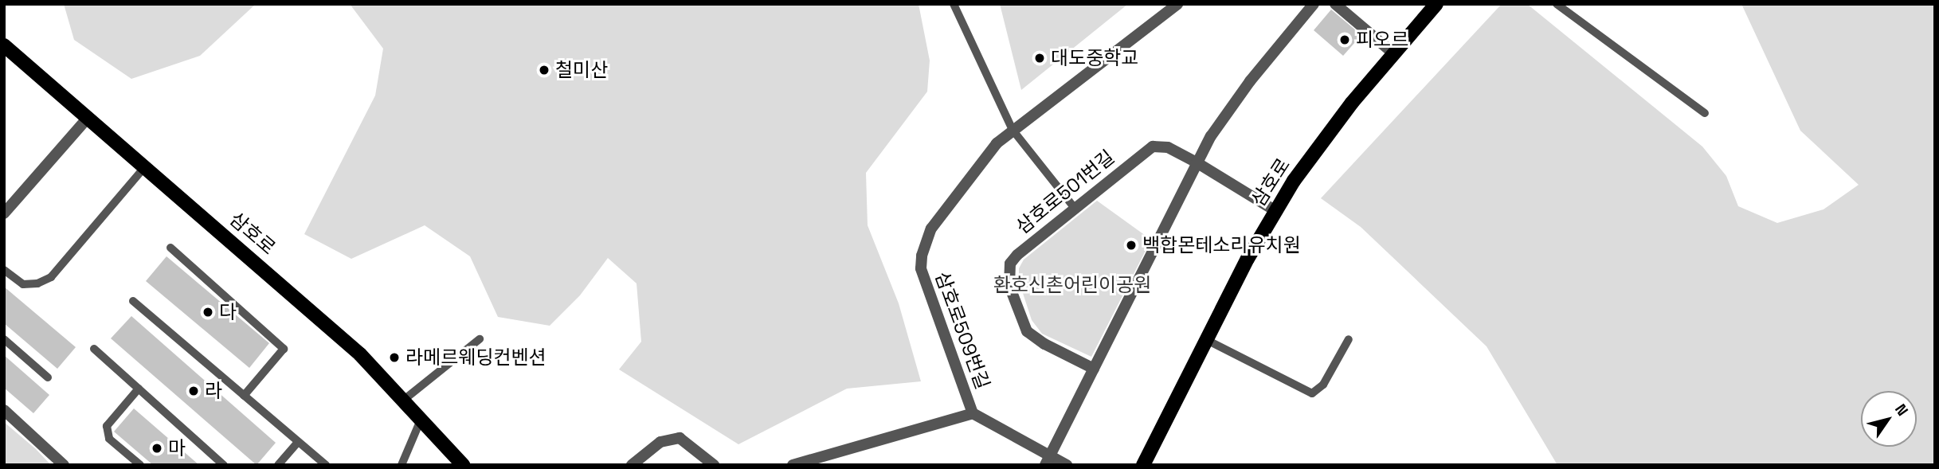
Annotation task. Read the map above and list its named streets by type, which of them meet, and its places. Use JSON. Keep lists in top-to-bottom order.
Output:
{
  "streets": {
    "main road": ["삼호로"],
    "street": ["삼호로501번길", "삼호로509번길"]
  },
  "crossings": [
    ["삼호로", "삼호로501번길"]
  ],
  "parks": ["환호신촌어린이공원"],
  "places": [
    "피오르",
    "대도중학교",
    "철미산",
    "백합몬테소리유치원",
    "다",
    "라메르웨딩컨벤션",
    "라",
    "마"
  ],
  "north": "top right"
}
